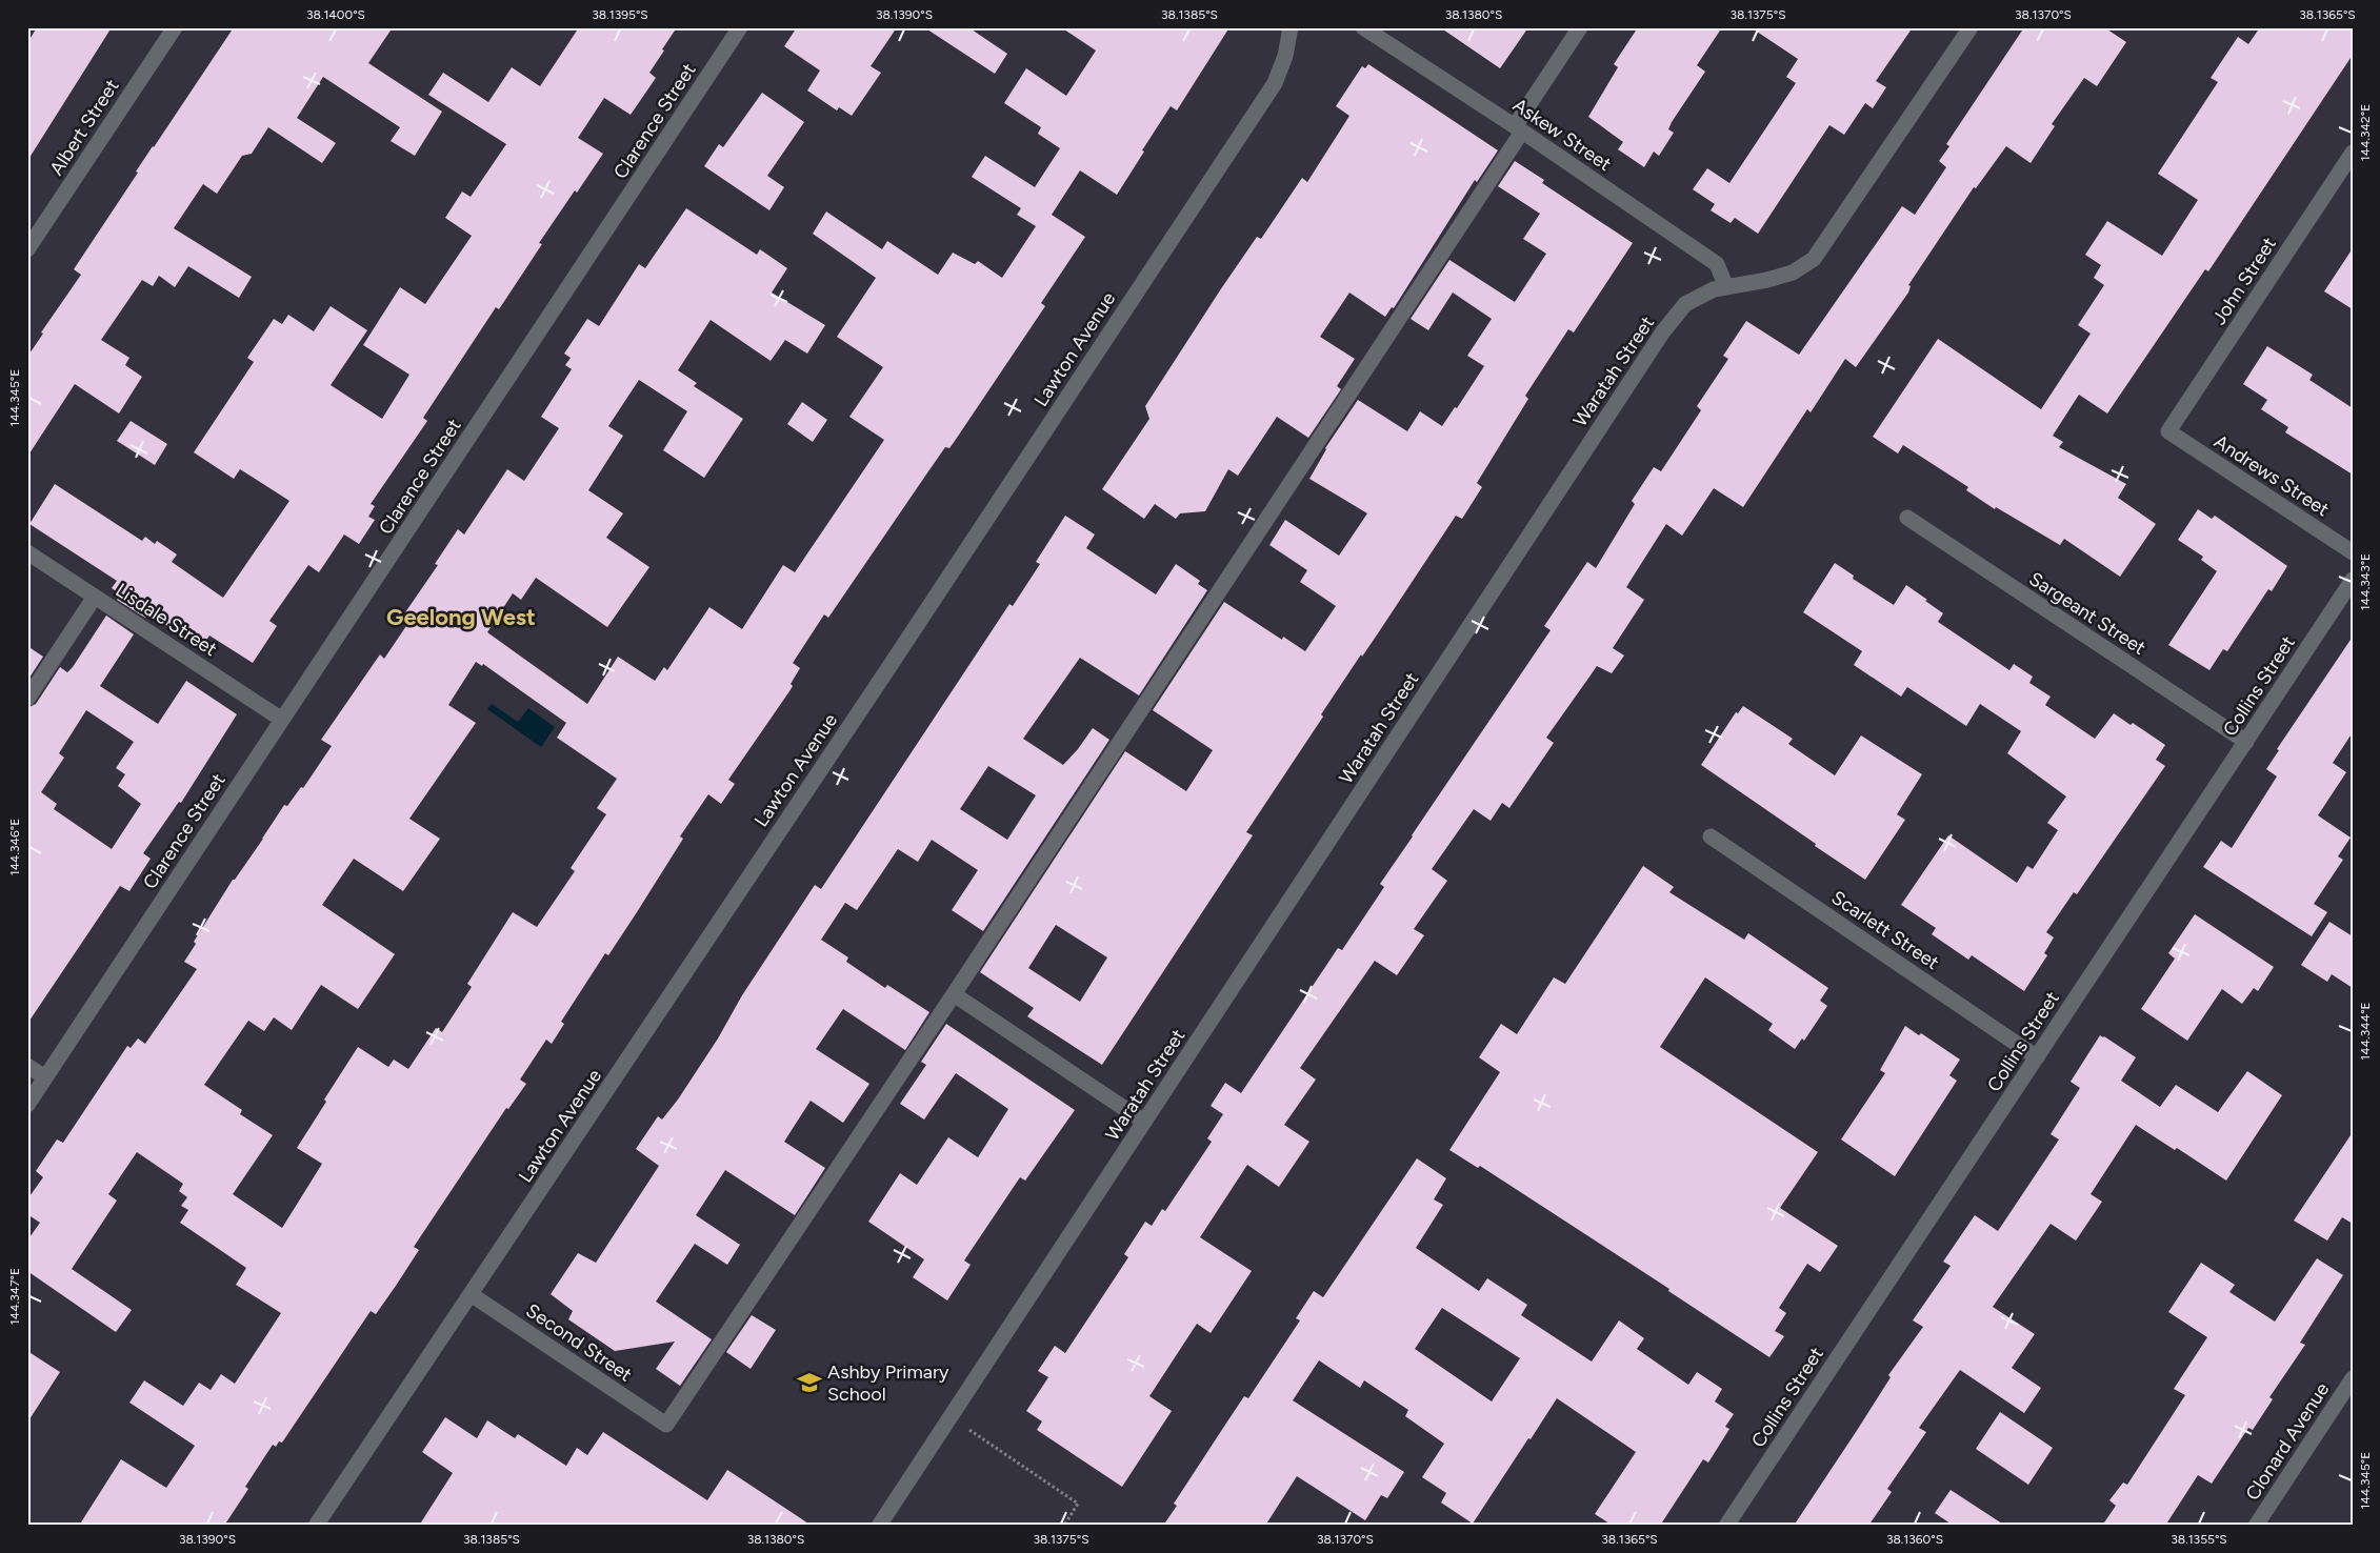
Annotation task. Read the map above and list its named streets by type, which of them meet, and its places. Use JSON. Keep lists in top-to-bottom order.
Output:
{
  "streets": {
    "street": [
      "Clarence Street",
      "Albert Street",
      "Askew Street",
      "John Street",
      "Lawton Avenue",
      "Waratah Street",
      "Andrews Street",
      "Sargeant Street",
      "Lisdale Street",
      "Collins Street",
      "Scarlett Street",
      "Second Street",
      "Clonard Avenue"
    ]
  },
  "crossings": [
    ["Clarence Street", "Lisdale Street"],
    ["Askew Street", "Waratah Street"],
    ["John Street", "Andrews Street"],
    ["Lawton Avenue", "Second Street"],
    ["Sargeant Street", "Collins Street"],
    ["Collins Street", "Scarlett Street"]
  ],
  "districts": ["Geelong West"],
  "places": {
    "school or university": ["Ashby Primary School"]
  },
  "coordinates": [
    "38.1400°S",
    "38.1395°S",
    "38.1390°S",
    "38.1385°S",
    "38.1380°S",
    "38.1375°S",
    "38.1370°S",
    "38.1365°S",
    "144.342°E",
    "144.345°E",
    "144.343°E",
    "144.346°E",
    "144.344°E",
    "144.347°E",
    "38.1360°S",
    "38.1355°S"
  ]
}
